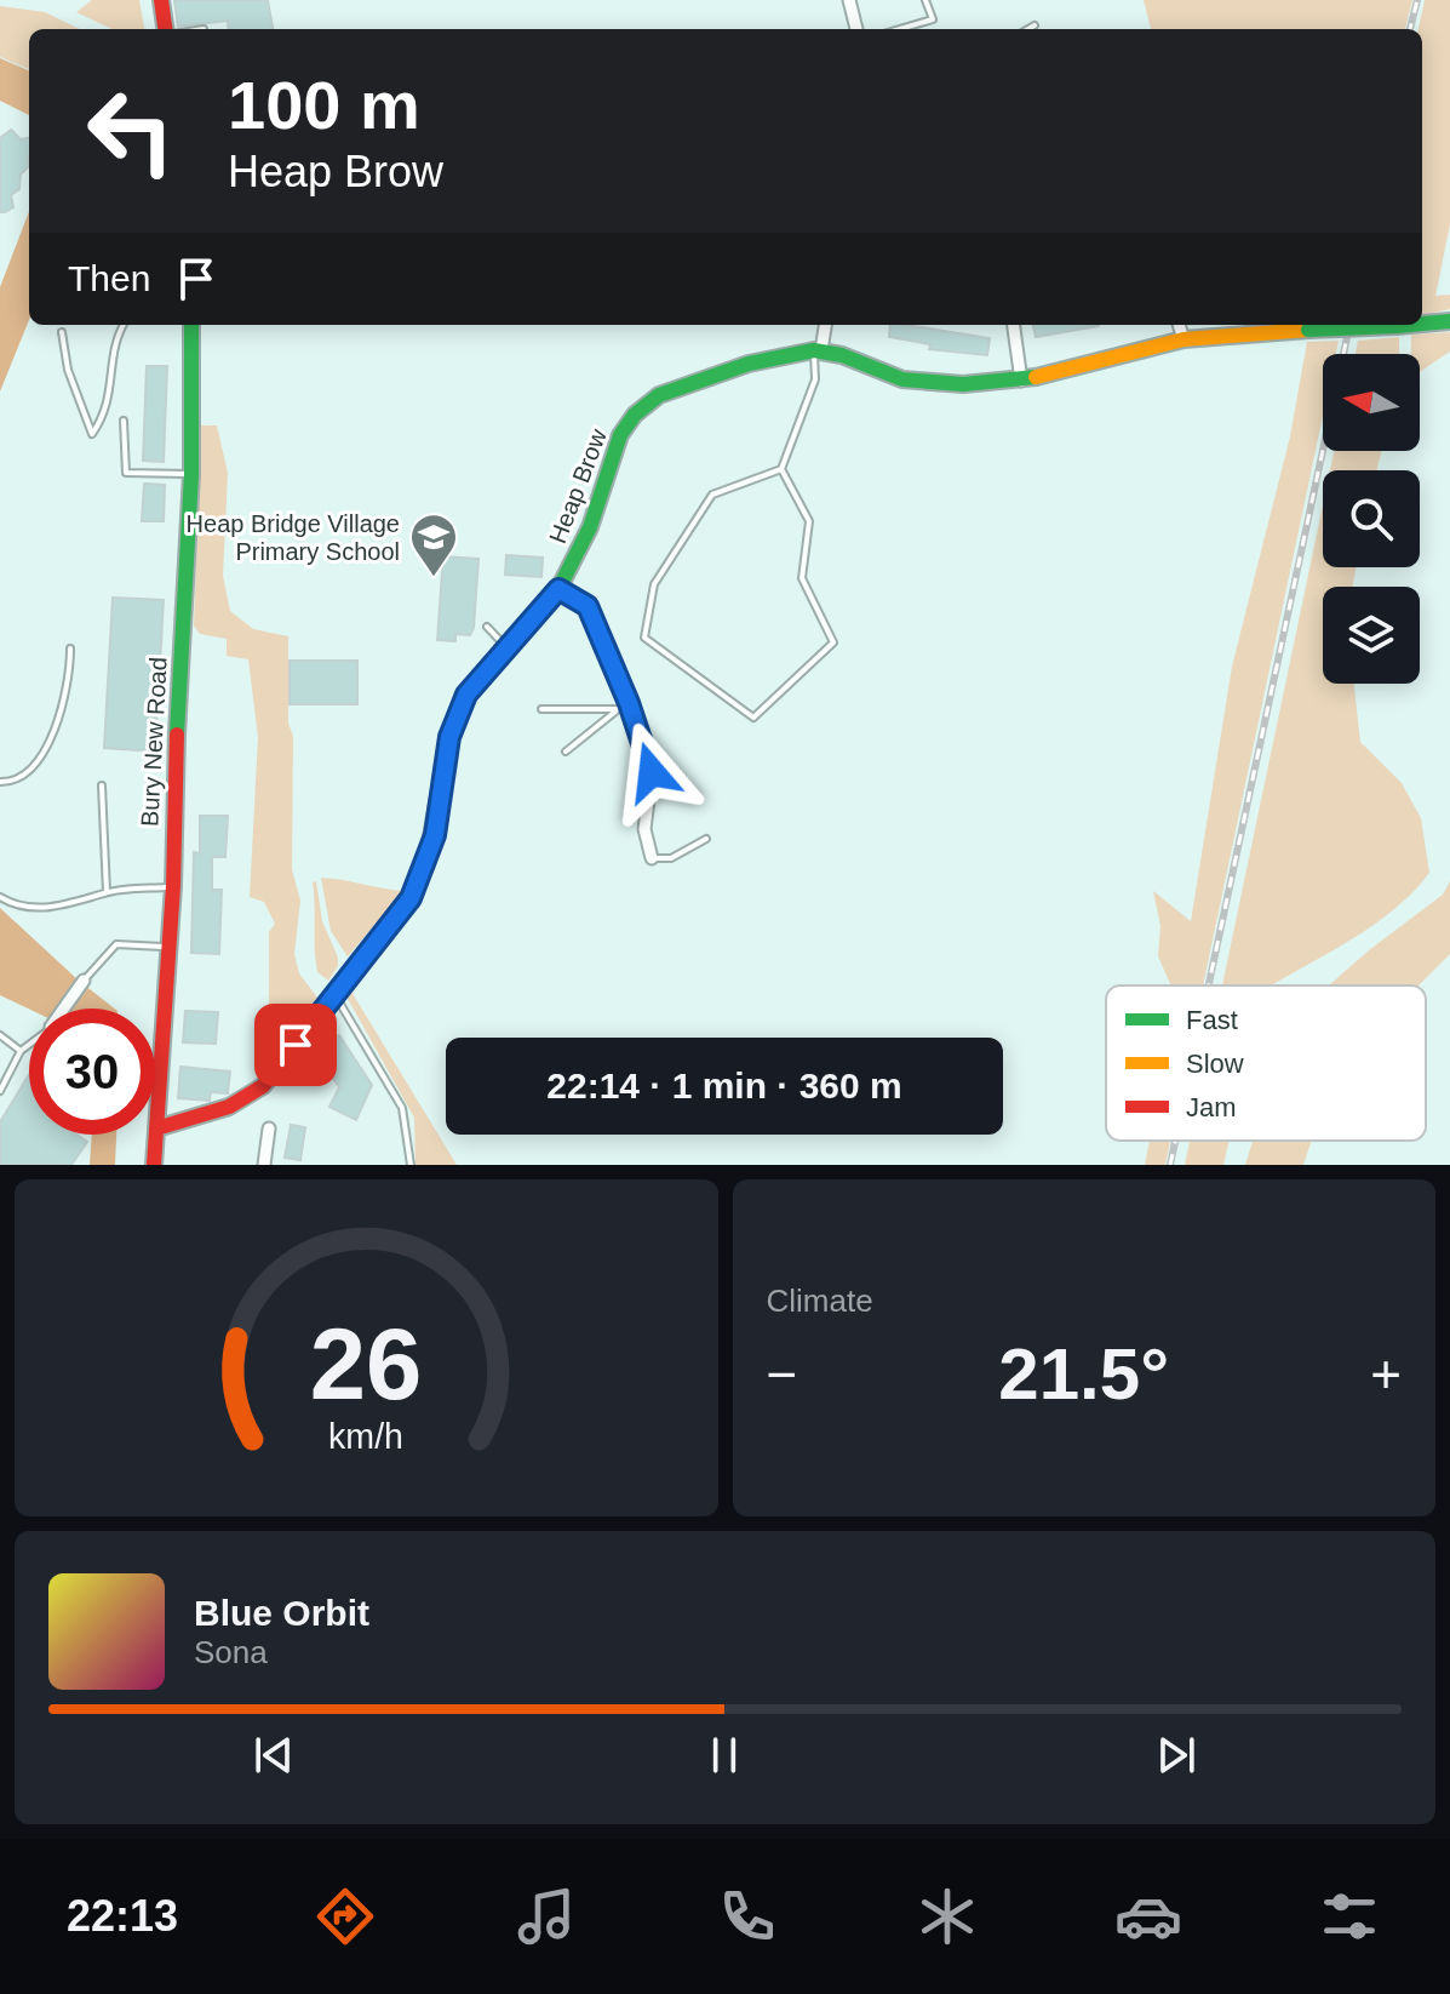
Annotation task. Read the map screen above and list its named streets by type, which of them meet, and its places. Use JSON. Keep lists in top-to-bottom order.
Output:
{
  "streets": {
    "main road": ["Heap Brow", "Bury New Road"]
  },
  "crossings": [
    ["Heap Brow", "Bury New Road"]
  ],
  "places": {
    "school or university": ["Heap Bridge Village Primary School"]
  },
  "legend": ["Fast", "Slow", "Jam"],
  "north": "left",
  "page": {
    "turn": ["100 m", "Heap Brow"],
    "then": "Then",
    "limit": "30",
    "trip": "22:14 · 1 min · 360 m",
    "tile": "Climate",
    "heat": ["−", "21.5°", "+"],
    "song": ["Blue Orbit", "Sona"],
    "tabs": "22:13",
    "gauge": ["26", "km/h"]
  }
}
